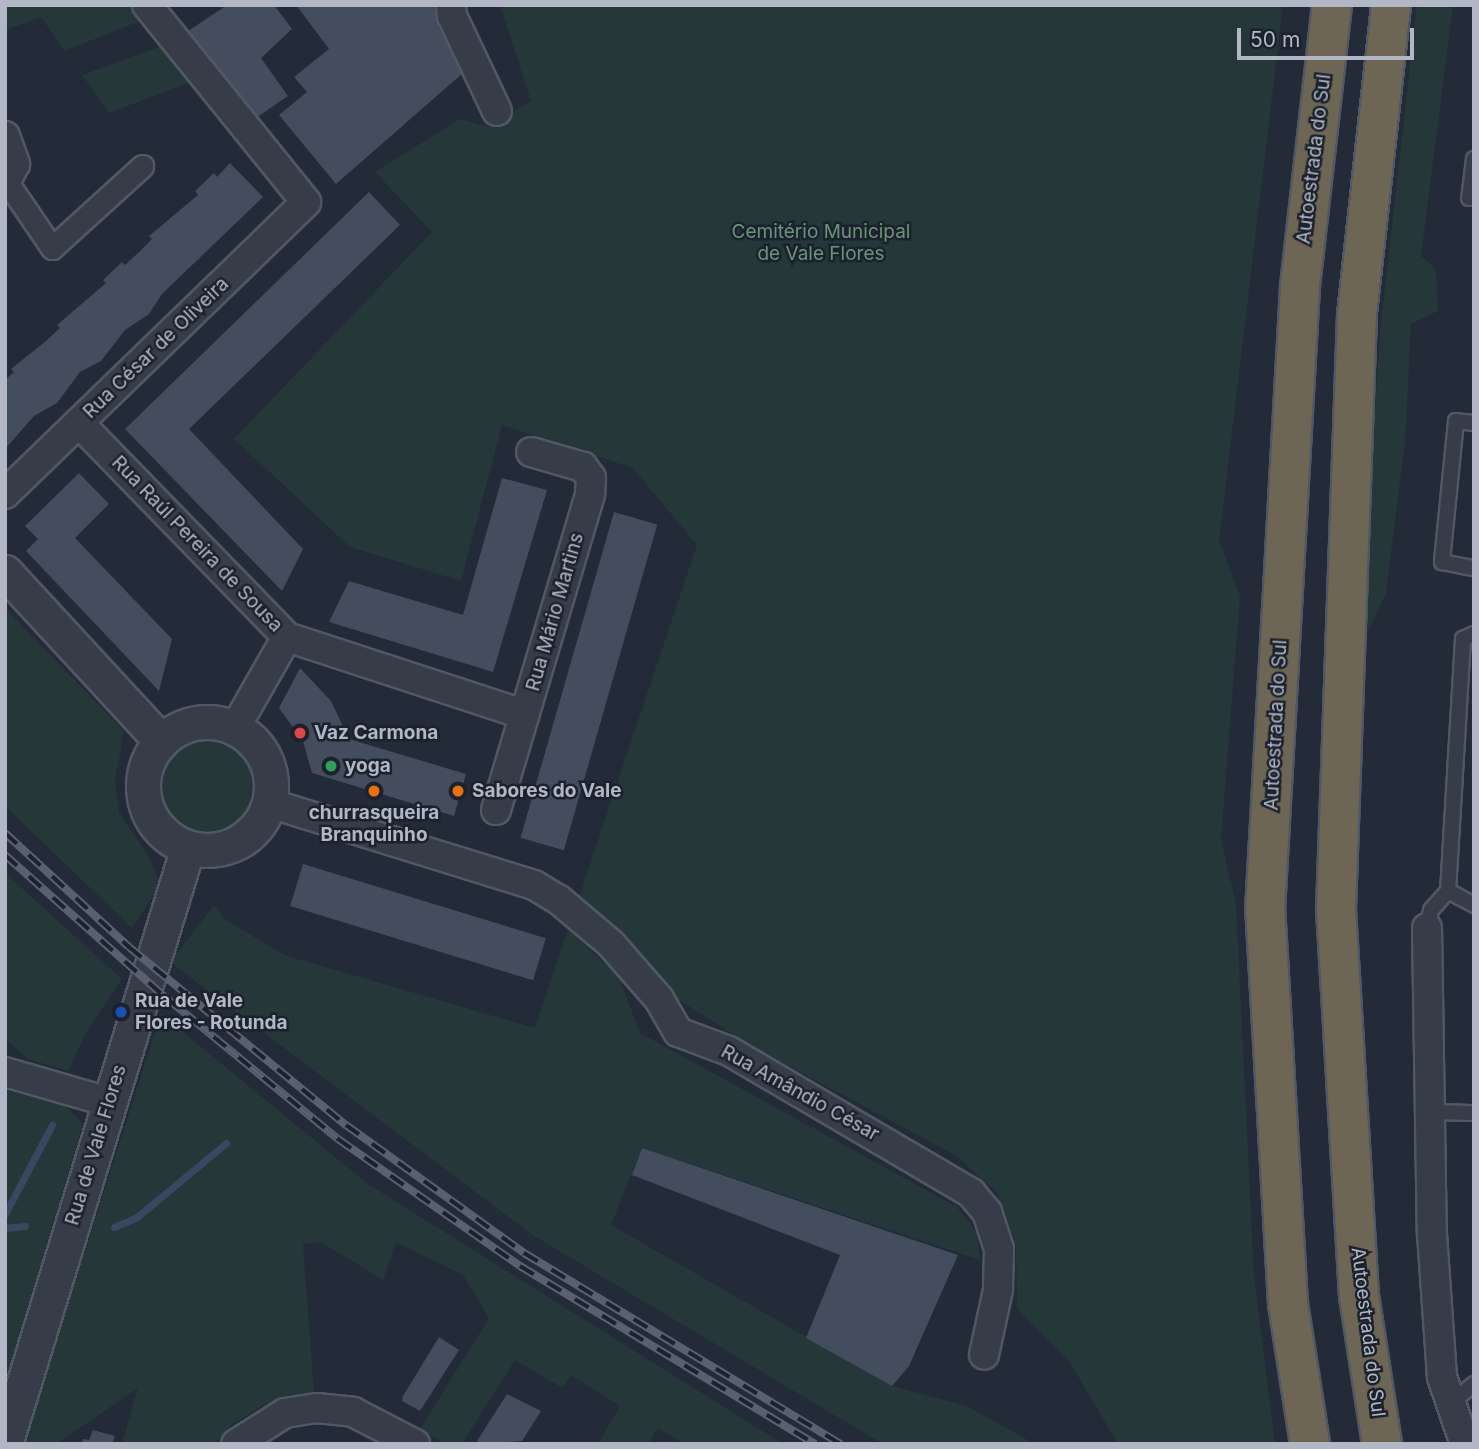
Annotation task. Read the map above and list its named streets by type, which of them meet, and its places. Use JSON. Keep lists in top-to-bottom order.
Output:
{
  "streets": {
    "highway": ["Autoestrada do Sul"],
    "street": [
      "Rua César de Oliveira",
      "Rua Raúl Pereira de Sousa",
      "Rua Mário Martins",
      "Rua Amândio César",
      "Rua de Vale Flores"
    ]
  },
  "crossings": [
    ["Rua César de Oliveira", "Rua Raúl Pereira de Sousa"],
    ["Rua Raúl Pereira de Sousa", "Rua Mário Martins"],
    ["Rua Amândio César", "Rua de Vale Flores"]
  ],
  "parks": ["Cemitério Municipal de Vale Flores"],
  "places": [
    "Vaz Carmona",
    "yoga",
    "churrasqueira Branquinho",
    "Sabores do Vale",
    "Rua de Vale Flores - Rotunda"
  ],
  "scale_bar": "50 m"
}
